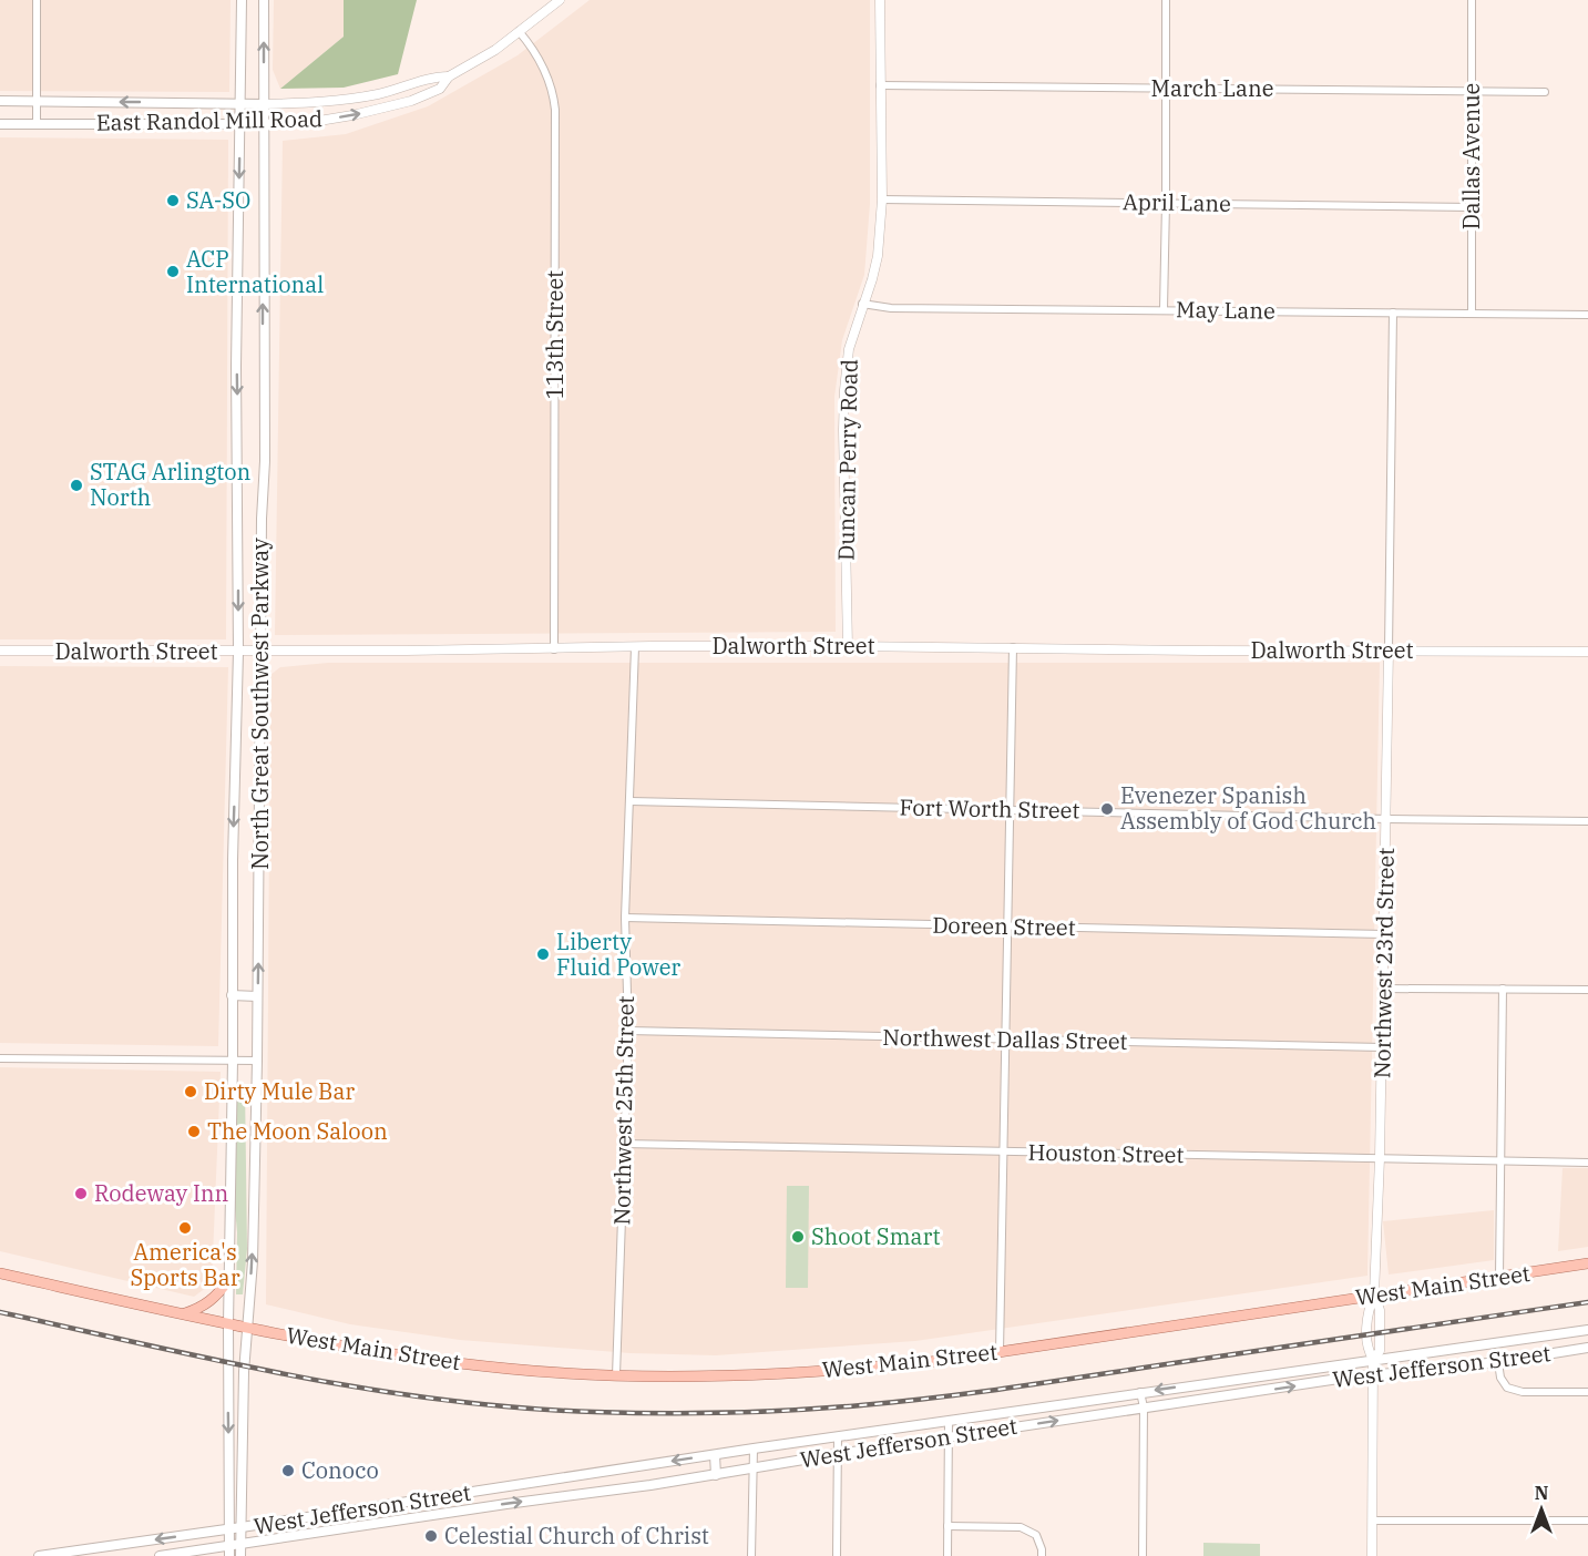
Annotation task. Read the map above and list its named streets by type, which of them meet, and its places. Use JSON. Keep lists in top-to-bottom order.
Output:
{
  "streets": {
    "main road": [
      "East Randol Mill Road",
      "North Great Southwest Parkway",
      "West Main Street",
      "West Jefferson Street"
    ],
    "street": [
      "March Lane",
      "Dallas Avenue",
      "April Lane",
      "May Lane",
      "113th Street",
      "Duncan Perry Road",
      "Dalworth Street",
      "Fort Worth Street",
      "Doreen Street",
      "Northwest 23rd Street",
      "Northwest Dallas Street",
      "Northwest 25th Street",
      "Houston Street"
    ]
  },
  "crossings": [
    ["March Lane", "Dallas Avenue"],
    ["March Lane", "Duncan Perry Road"],
    ["East Randol Mill Road", "113th Street"],
    ["East Randol Mill Road", "North Great Southwest Parkway"],
    ["Dallas Avenue", "April Lane"],
    ["Dallas Avenue", "May Lane"],
    ["April Lane", "Duncan Perry Road"],
    ["May Lane", "Duncan Perry Road"],
    ["May Lane", "Northwest 23rd Street"],
    ["113th Street", "Dalworth Street"],
    ["Duncan Perry Road", "Dalworth Street"],
    ["Dalworth Street", "North Great Southwest Parkway"],
    ["Dalworth Street", "Northwest 23rd Street"],
    ["Dalworth Street", "Northwest 25th Street"],
    ["North Great Southwest Parkway", "West Main Street"],
    ["North Great Southwest Parkway", "West Jefferson Street"],
    ["Fort Worth Street", "Northwest 23rd Street"],
    ["Fort Worth Street", "Northwest 25th Street"],
    ["Doreen Street", "Northwest 23rd Street"],
    ["Doreen Street", "Northwest 25th Street"],
    ["Northwest 23rd Street", "Northwest Dallas Street"],
    ["Northwest 23rd Street", "Houston Street"],
    ["Northwest 23rd Street", "West Main Street"],
    ["Northwest 23rd Street", "West Jefferson Street"],
    ["Northwest Dallas Street", "Northwest 25th Street"],
    ["Northwest 25th Street", "Houston Street"],
    ["Northwest 25th Street", "West Main Street"]
  ],
  "places": [
    "SA-SO",
    "ACP International",
    "STAG Arlington North",
    "Evenezer Spanish Assembly of God Church",
    "Liberty Fluid Power",
    "Dirty Mule Bar",
    "The Moon Saloon",
    "Rodeway Inn",
    "America's Sports Bar",
    "Shoot Smart",
    "Conoco",
    "Celestial Church of Christ"
  ],
  "north": "top"
}
